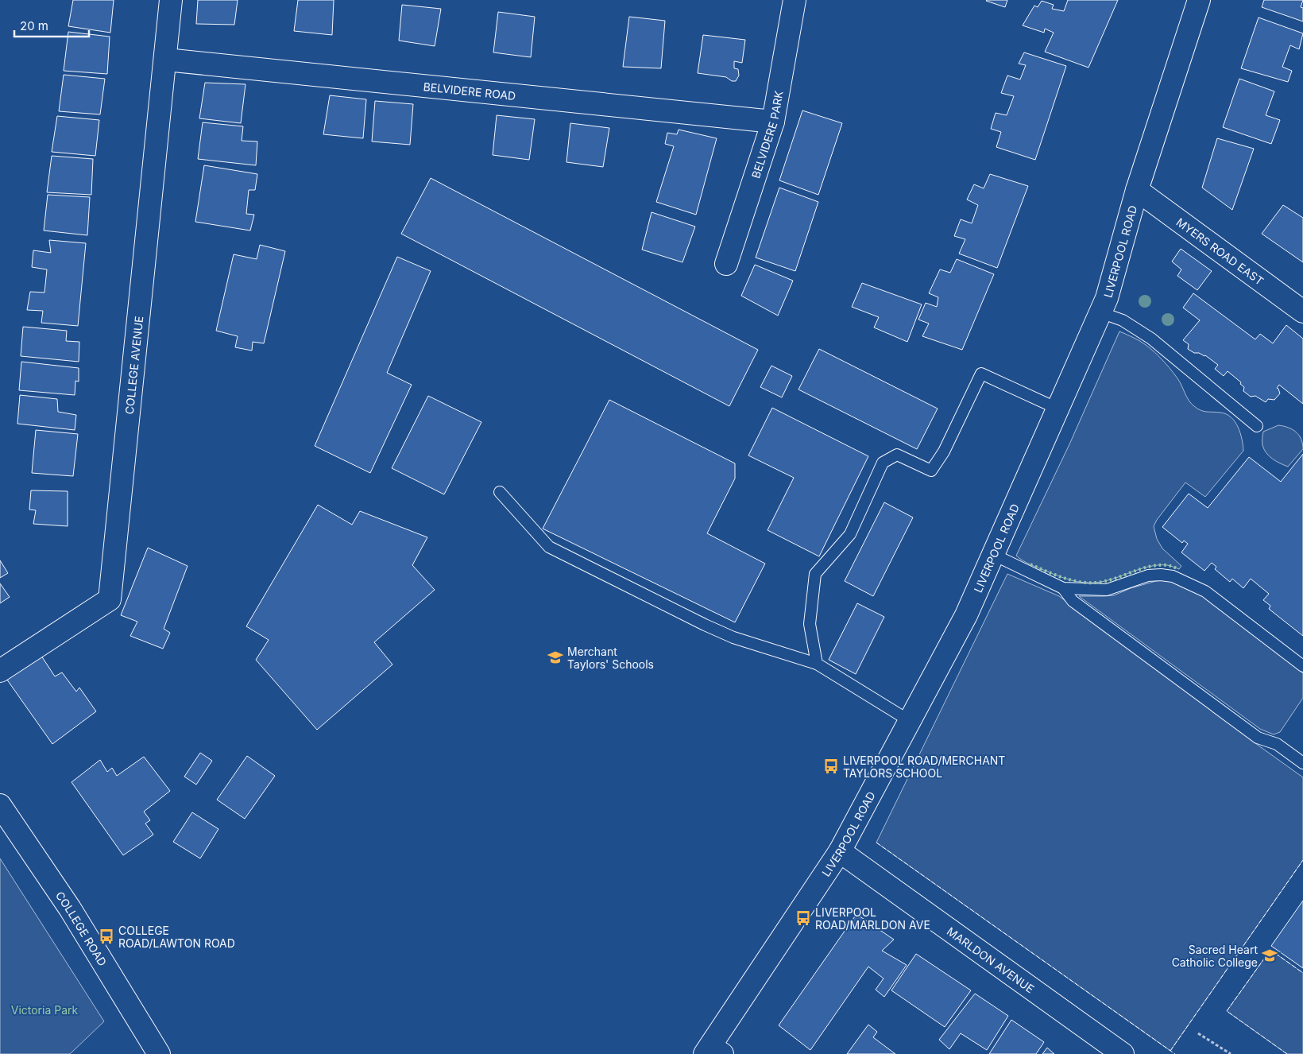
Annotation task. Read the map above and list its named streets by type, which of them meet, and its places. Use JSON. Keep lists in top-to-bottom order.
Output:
{
  "streets": {
    "main road": [
      "BELVIDERE ROAD",
      "BELVIDERE PARK",
      "LIVERPOOL ROAD",
      "MYERS ROAD EAST",
      "COLLEGE AVENUE",
      "COLLEGE ROAD",
      "MARLDON AVENUE"
    ]
  },
  "crossings": [
    ["BELVIDERE ROAD", "BELVIDERE PARK"],
    ["BELVIDERE ROAD", "COLLEGE AVENUE"],
    ["LIVERPOOL ROAD", "MYERS ROAD EAST"],
    ["LIVERPOOL ROAD", "MARLDON AVENUE"]
  ],
  "parks": ["Victoria Park"],
  "places": {
    "school or university": ["Merchant Taylors' Schools", "Sacred Heart Catholic College"],
    "bus stop": ["LIVERPOOL ROAD/MERCHANT TAYLORS SCHOOL", "LIVERPOOL ROAD/MARLDON AVE", "COLLEGE ROAD/LAWTON ROAD"]
  },
  "scale_bar": "20 m"
}
